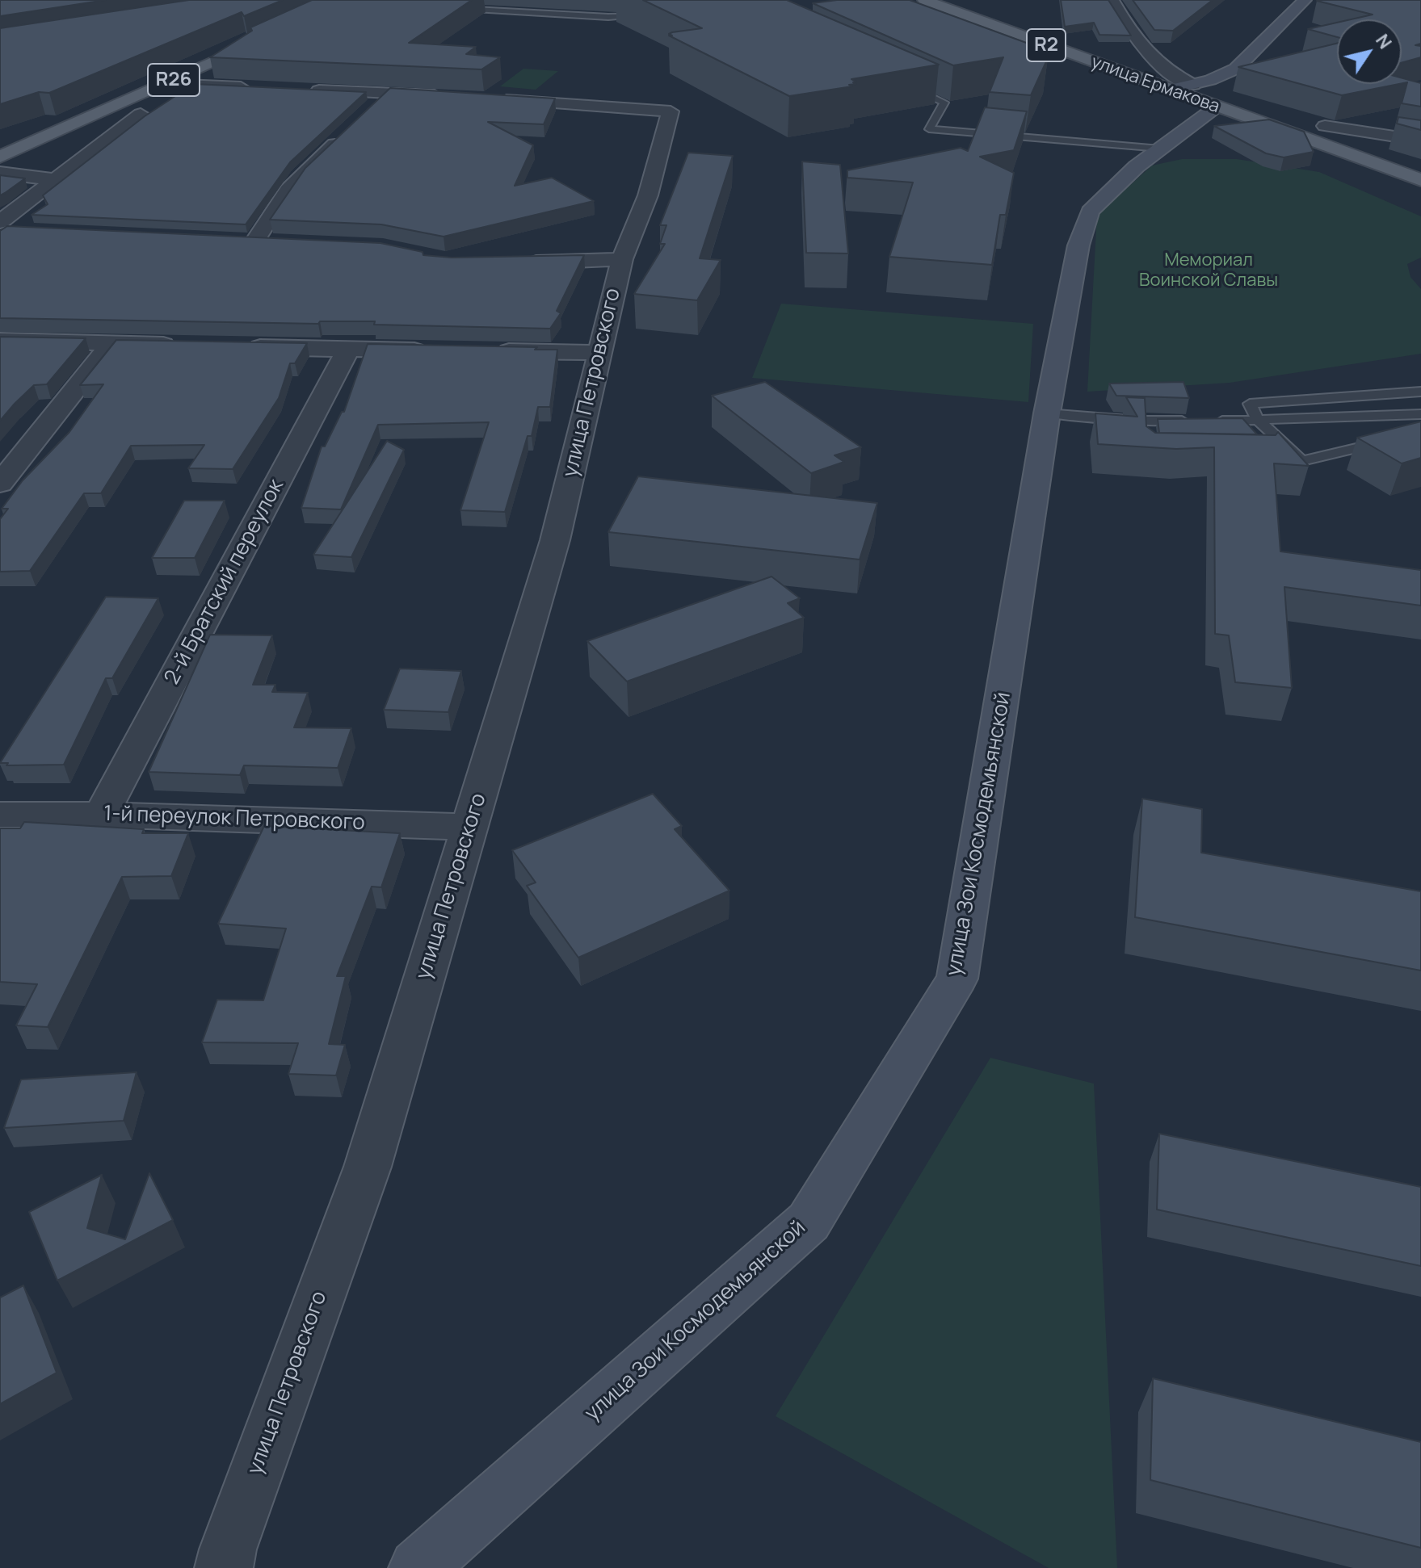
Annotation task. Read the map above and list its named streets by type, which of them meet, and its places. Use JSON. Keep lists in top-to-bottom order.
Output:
{
  "streets": {
    "main road": ["R2", "R26", "улица Ермакова"],
    "street": [
      "улица Петровского",
      "2-й Братский переулок",
      "1-й переулок Петровского",
      "улица Зои Космодемьянской"
    ]
  },
  "crossings": [
    ["улица Ермакова", "улица Зои Космодемьянской"],
    ["улица Петровского", "1-й переулок Петровского"],
    ["2-й Братский переулок", "1-й переулок Петровского"]
  ],
  "parks": ["Мемориал Воинской Славы"],
  "north": "top right"
}
